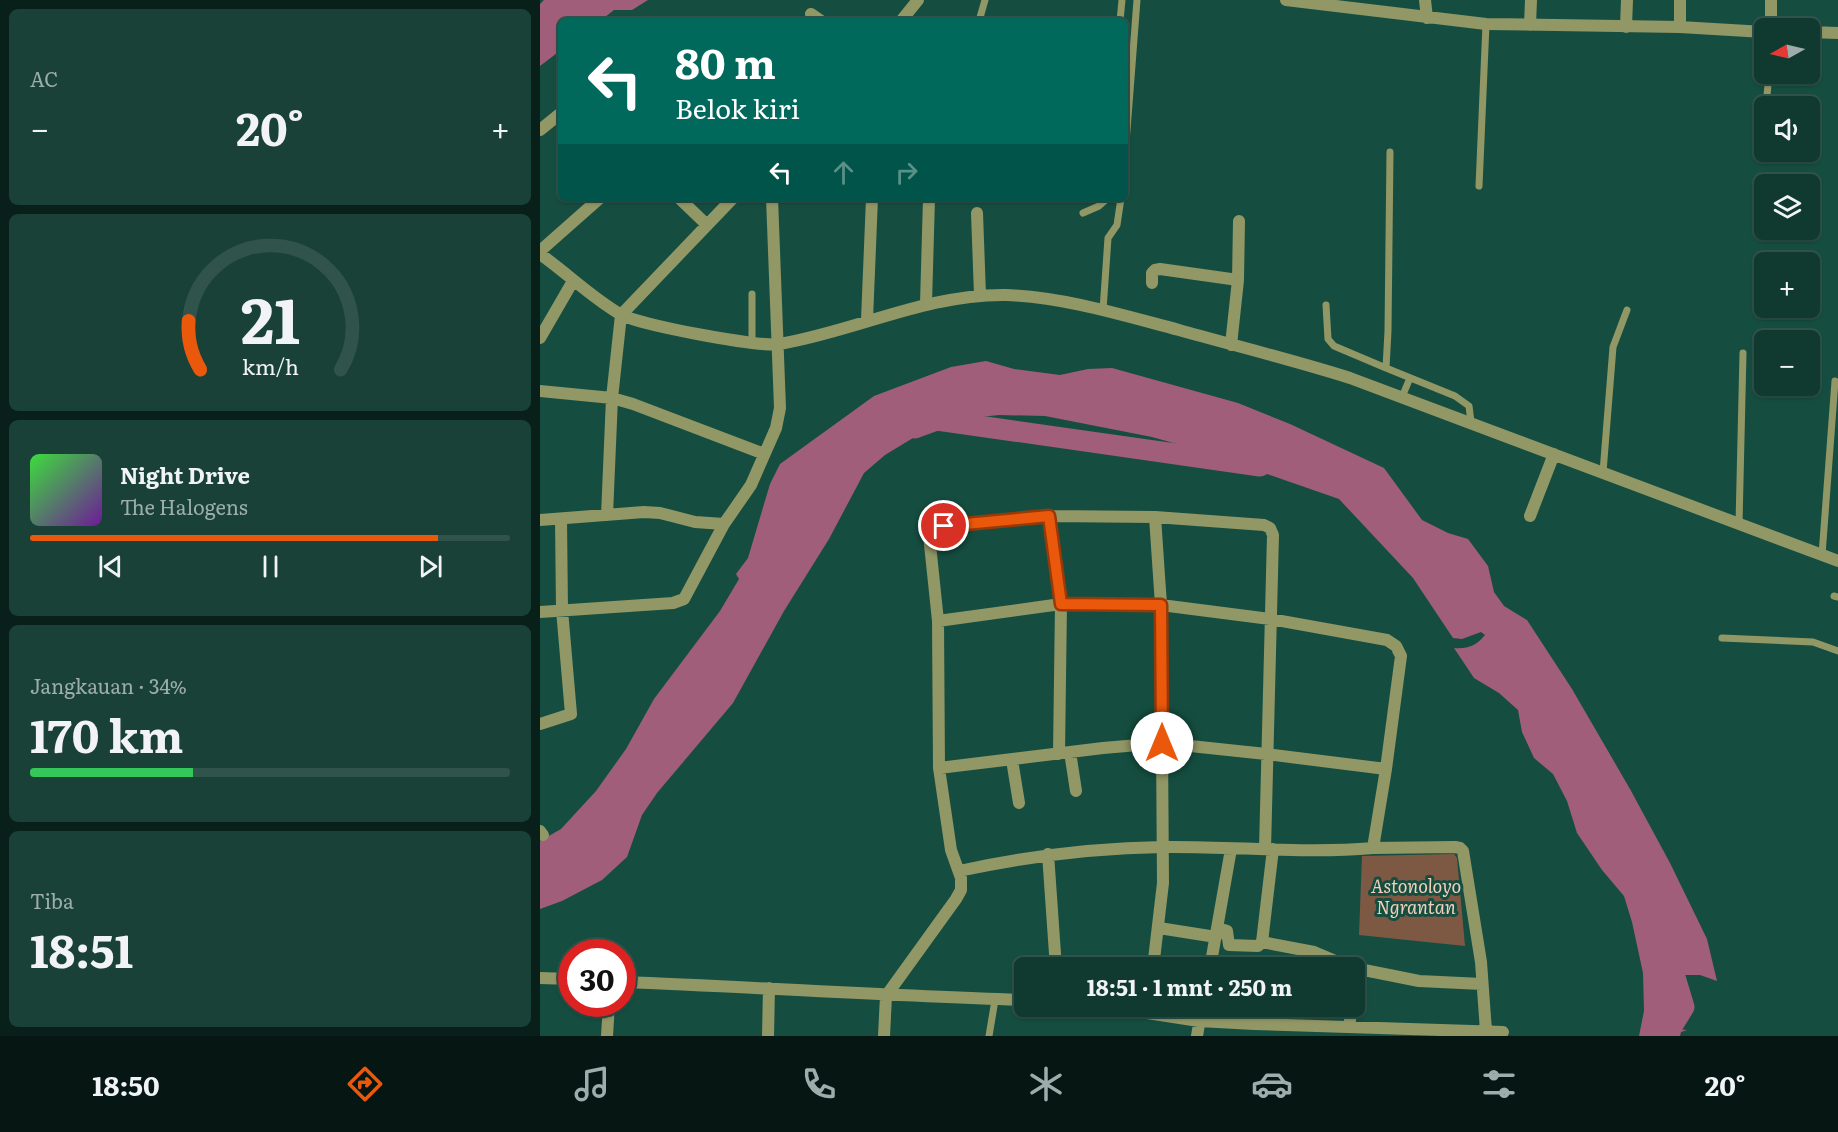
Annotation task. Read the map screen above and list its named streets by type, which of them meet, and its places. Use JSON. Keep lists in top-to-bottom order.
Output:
{
  "parks": ["Astonoloyo Ngrantan"],
  "north": "left",
  "page": {
    "tile": [
      "AC",
      ["Jangkauan · 34%", "170 km"],
      ["Tiba", "18:51"]
    ],
    "map_buttons": ["+", "−"],
    "turn": ["80 m", "Belok kiri"],
    "heat": ["−", "20°", "+"],
    "song": ["Night Drive", "The Halogens"],
    "limit": "30",
    "trip": "18:51 · 1 mnt · 250 m",
    "tabs": ["18:50", "20°"],
    "gauge": ["21", "km/h"]
  }
}
